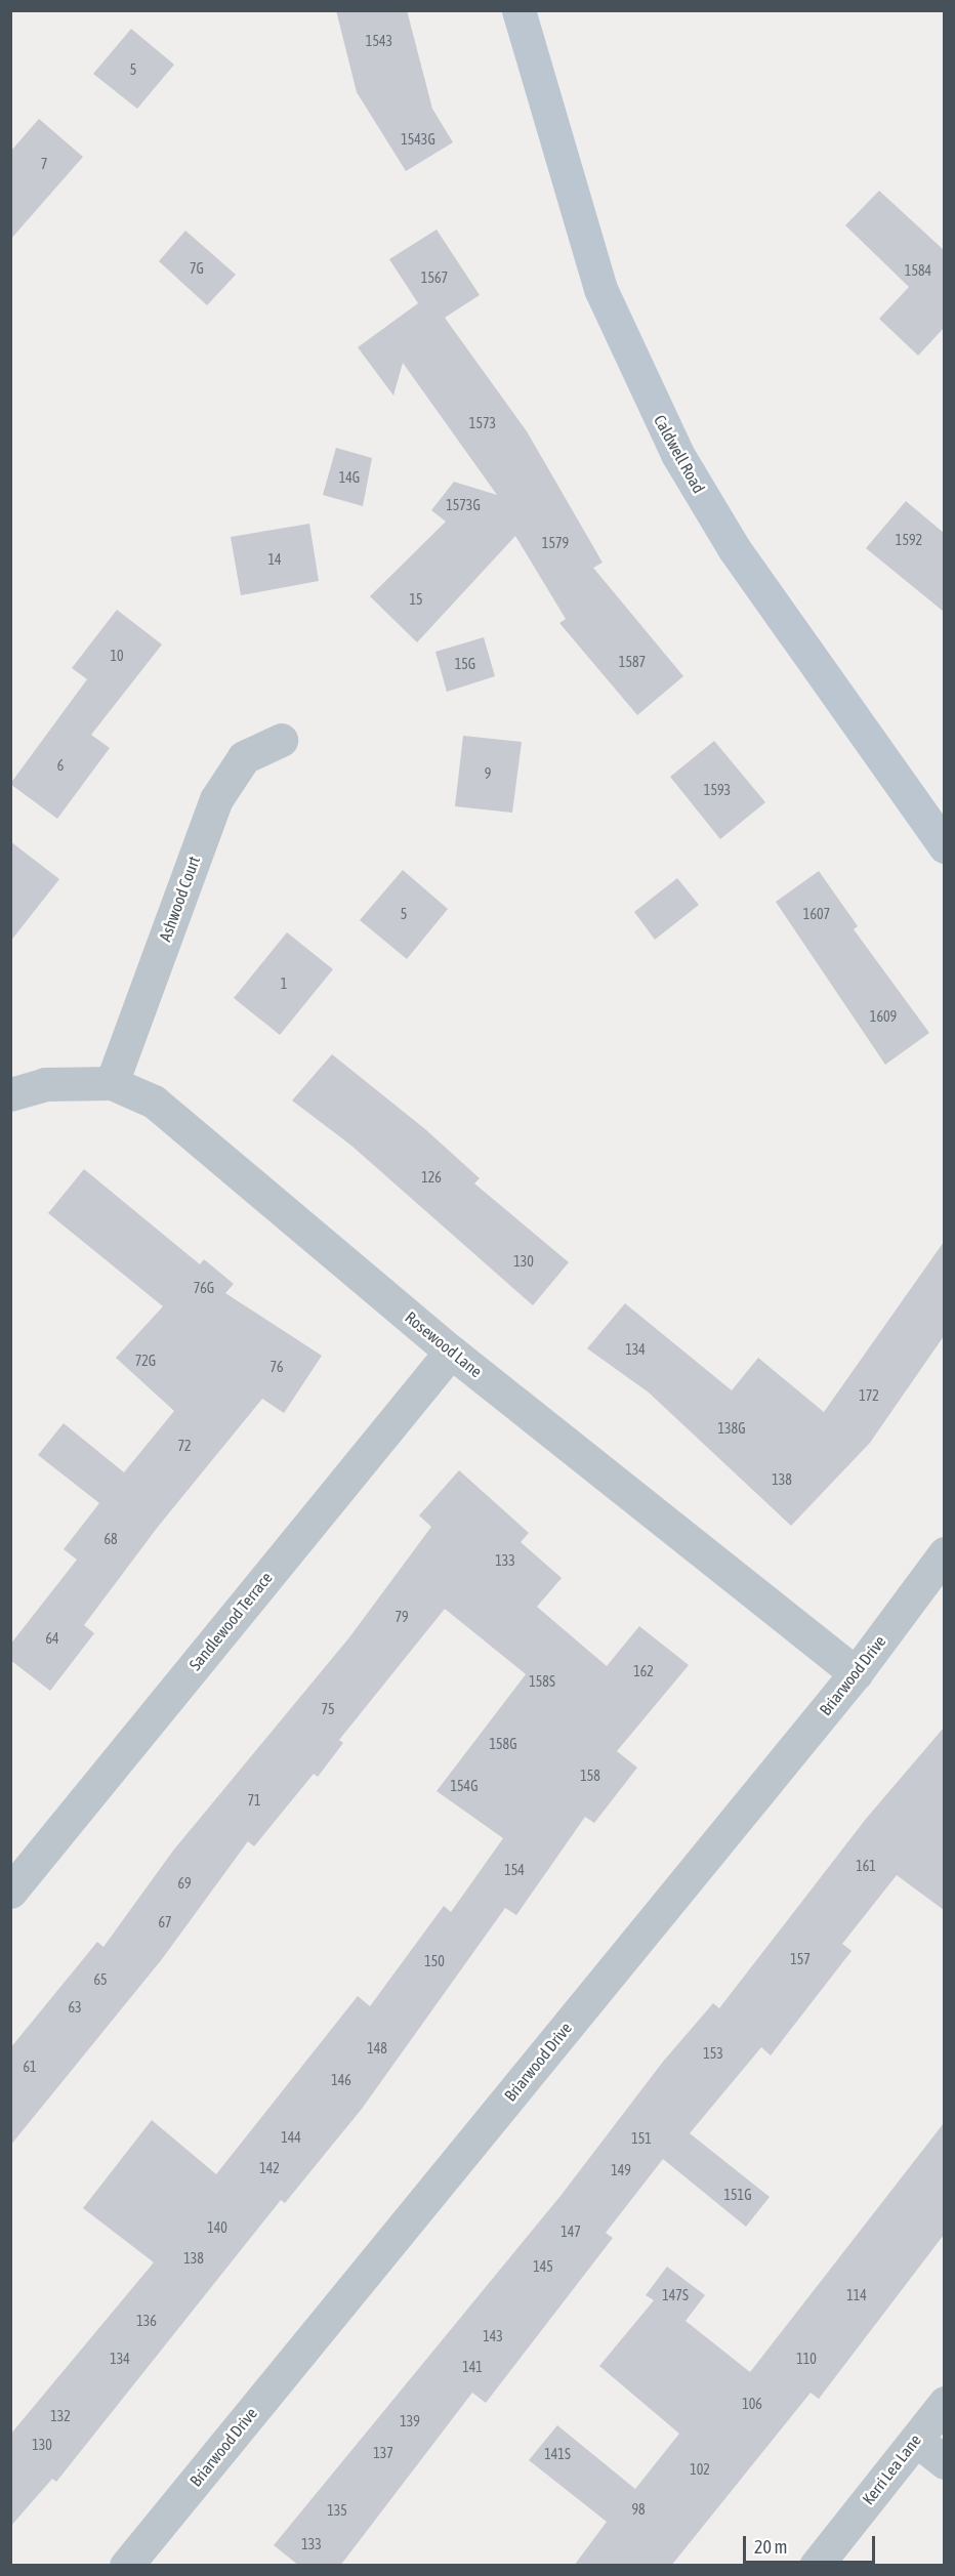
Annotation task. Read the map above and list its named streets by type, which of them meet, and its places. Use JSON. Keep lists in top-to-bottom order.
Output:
{
  "streets": {
    "street": [
      "Caldwell Road",
      "Ashwood Court",
      "Rosewood Lane",
      "Sandlewood Terrace",
      "Briarwood Drive",
      "Kerri Lea Lane"
    ]
  },
  "crossings": [
    ["Ashwood Court", "Rosewood Lane"],
    ["Rosewood Lane", "Sandlewood Terrace"],
    ["Rosewood Lane", "Briarwood Drive"]
  ],
  "house_numbers": [
    "1543",
    "5",
    "1543G",
    "7",
    "7G",
    "1584",
    "1567",
    "1573",
    "14G",
    "1573G",
    "1592",
    "1579",
    "14",
    "15",
    "10",
    "1587",
    "15G",
    "6",
    "9",
    "1593",
    "5",
    "1607",
    "1",
    "1609",
    "126",
    "130",
    "76G",
    "134",
    "72G",
    "76",
    "172",
    "138G",
    "72",
    "138",
    "68",
    "133",
    "79",
    "64",
    "162",
    "158S",
    "75",
    "158G",
    "158",
    "154G",
    "71",
    "161",
    "154",
    "69",
    "67",
    "157",
    "150",
    "65",
    "63",
    "148",
    "153",
    "61",
    "146",
    "144",
    "151",
    "142",
    "149",
    "151G",
    "140",
    "147",
    "138",
    "145",
    "147S",
    "114",
    "136",
    "143",
    "134",
    "110",
    "141",
    "106",
    "132",
    "139",
    "130",
    "137",
    "141S",
    "102",
    "98",
    "135",
    "133"
  ],
  "scale_bar": "20 m"
}
